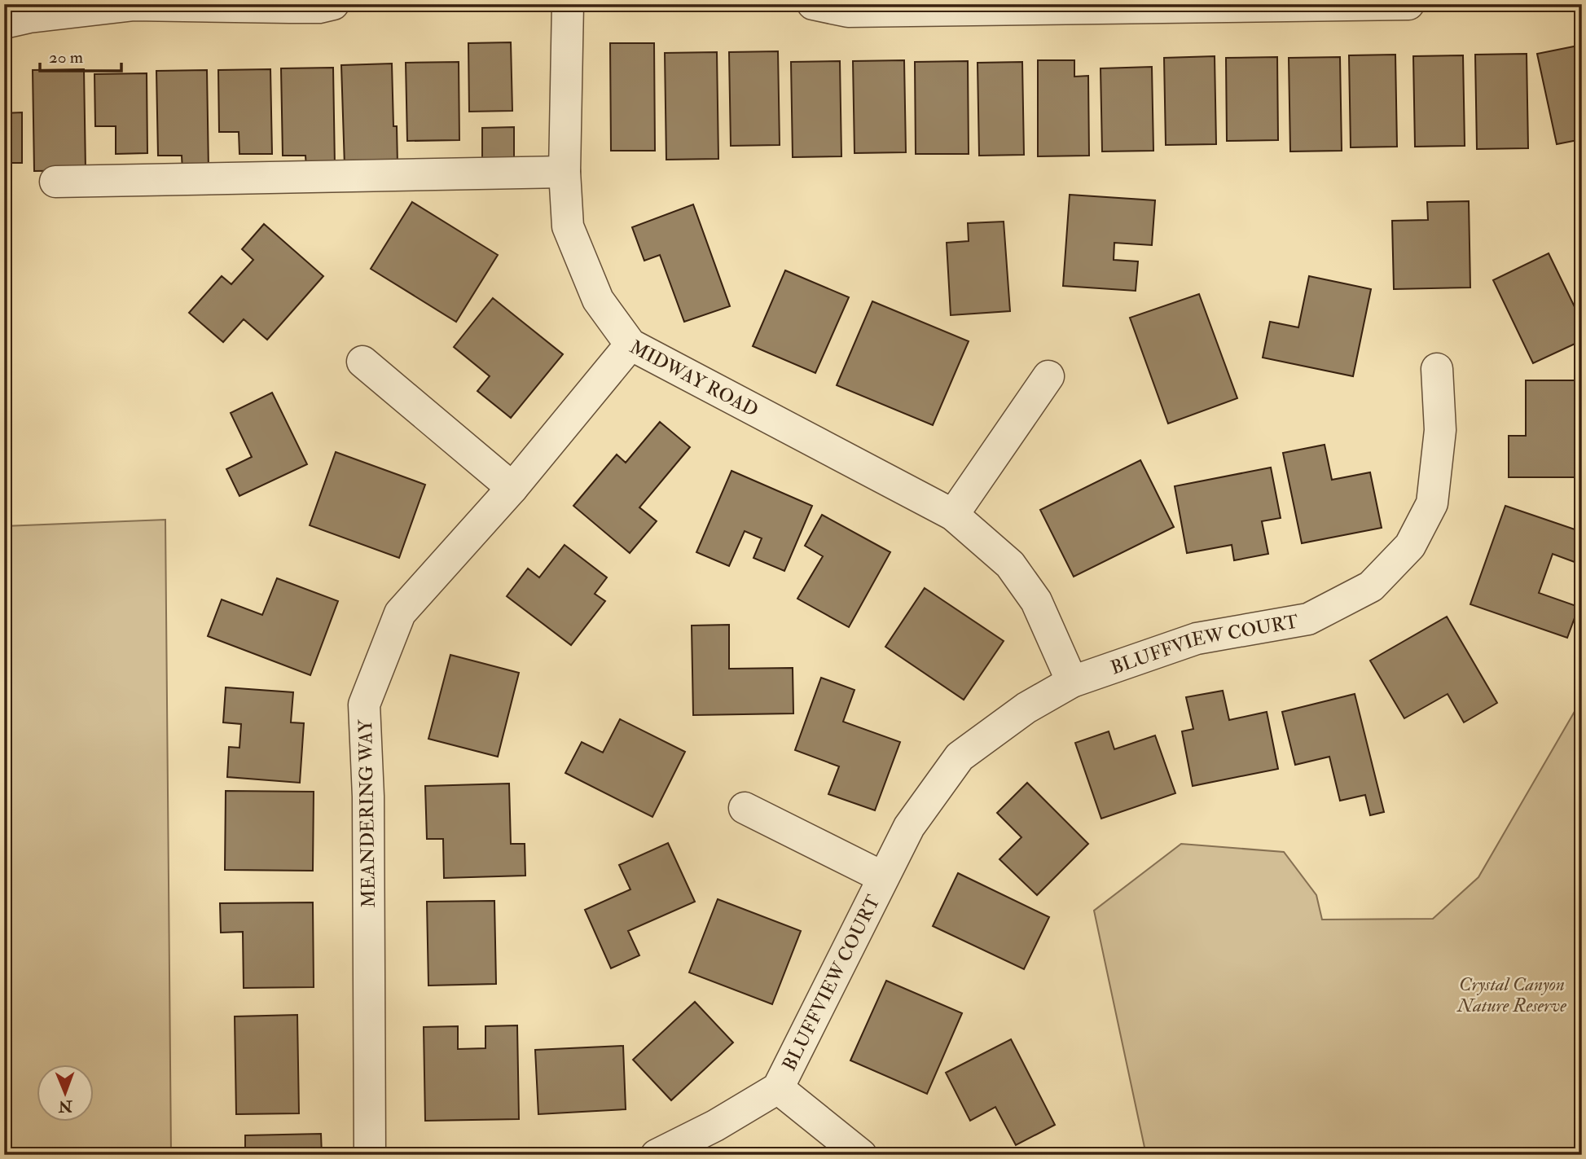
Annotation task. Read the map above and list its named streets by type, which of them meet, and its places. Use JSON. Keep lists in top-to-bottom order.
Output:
{
  "streets": {
    "street": ["MIDWAY ROAD", "BLUFFVIEW COURT", "MEANDERING WAY"]
  },
  "crossings": [
    ["MIDWAY ROAD", "BLUFFVIEW COURT"],
    ["MIDWAY ROAD", "MEANDERING WAY"]
  ],
  "parks": ["Crystal Canyon Nature Reserve"],
  "scale_bar": "20 m",
  "north": "bottom"
}
